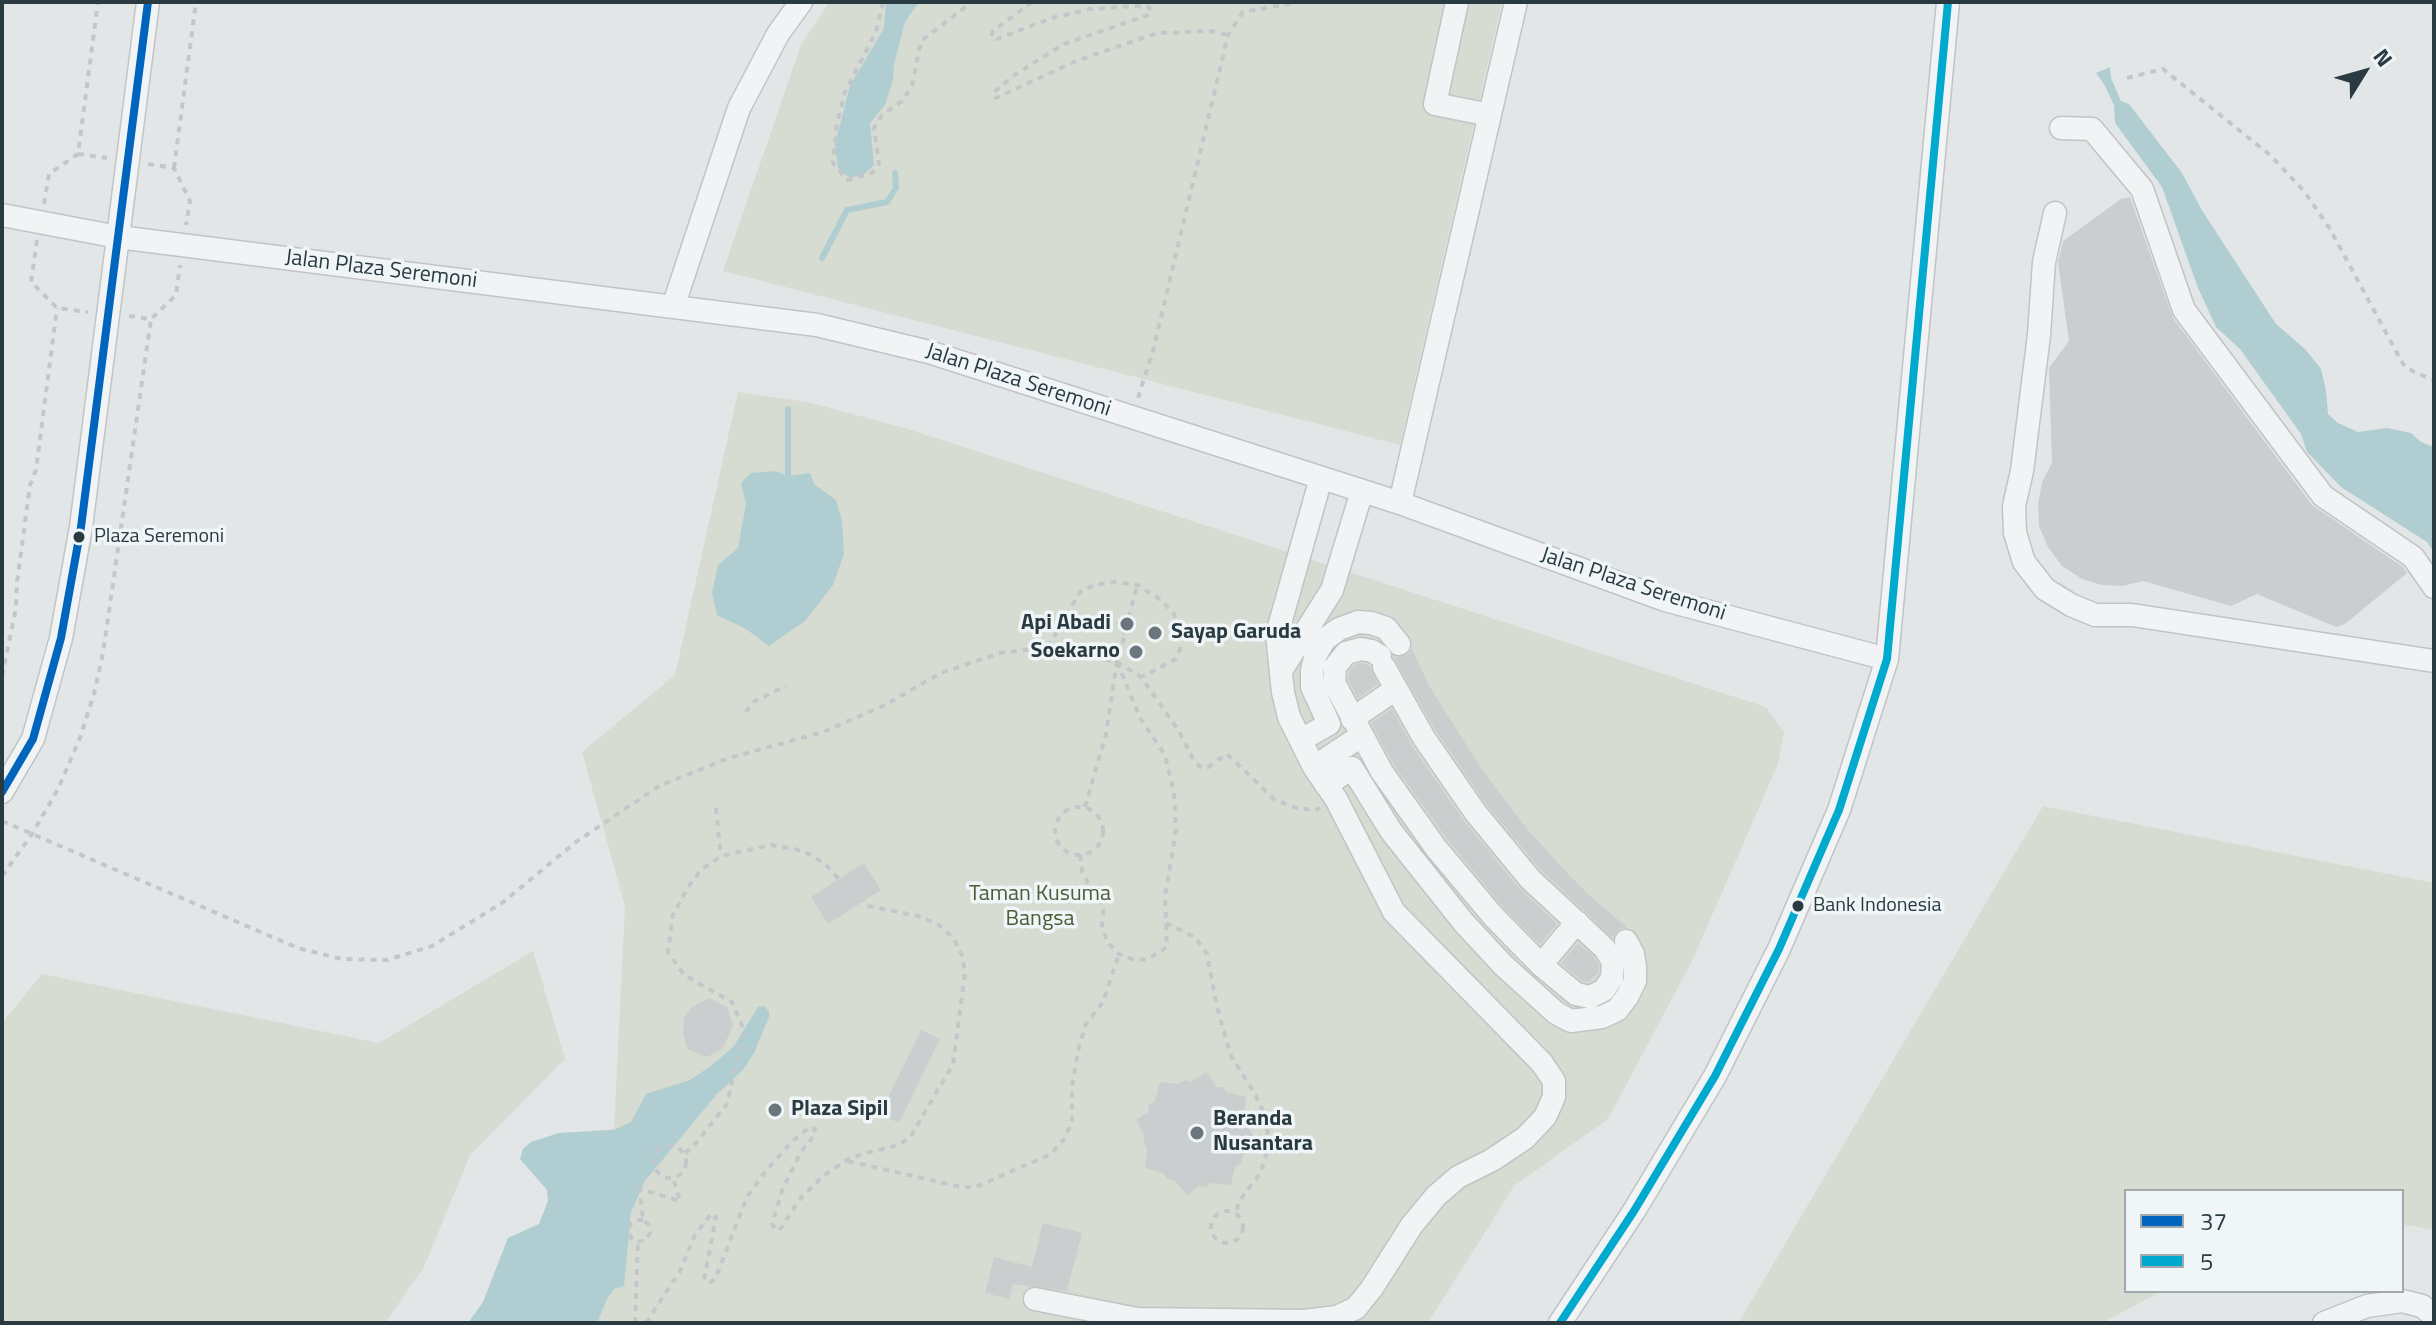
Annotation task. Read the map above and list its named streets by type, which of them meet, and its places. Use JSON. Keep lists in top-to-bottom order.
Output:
{
  "streets": {
    "street": ["Jalan Plaza Seremoni"]
  },
  "parks": ["Taman Kusuma Bangsa"],
  "places": [
    "Plaza Seremoni",
    "Api Abadi",
    "Sayap Garuda",
    "Soekarno",
    "Bank Indonesia",
    "Plaza Sipil",
    "Beranda Nusantara"
  ],
  "lines": ["transit line 37", "transit line 5"],
  "legend": ["37", "5"],
  "north": "top right"
}
